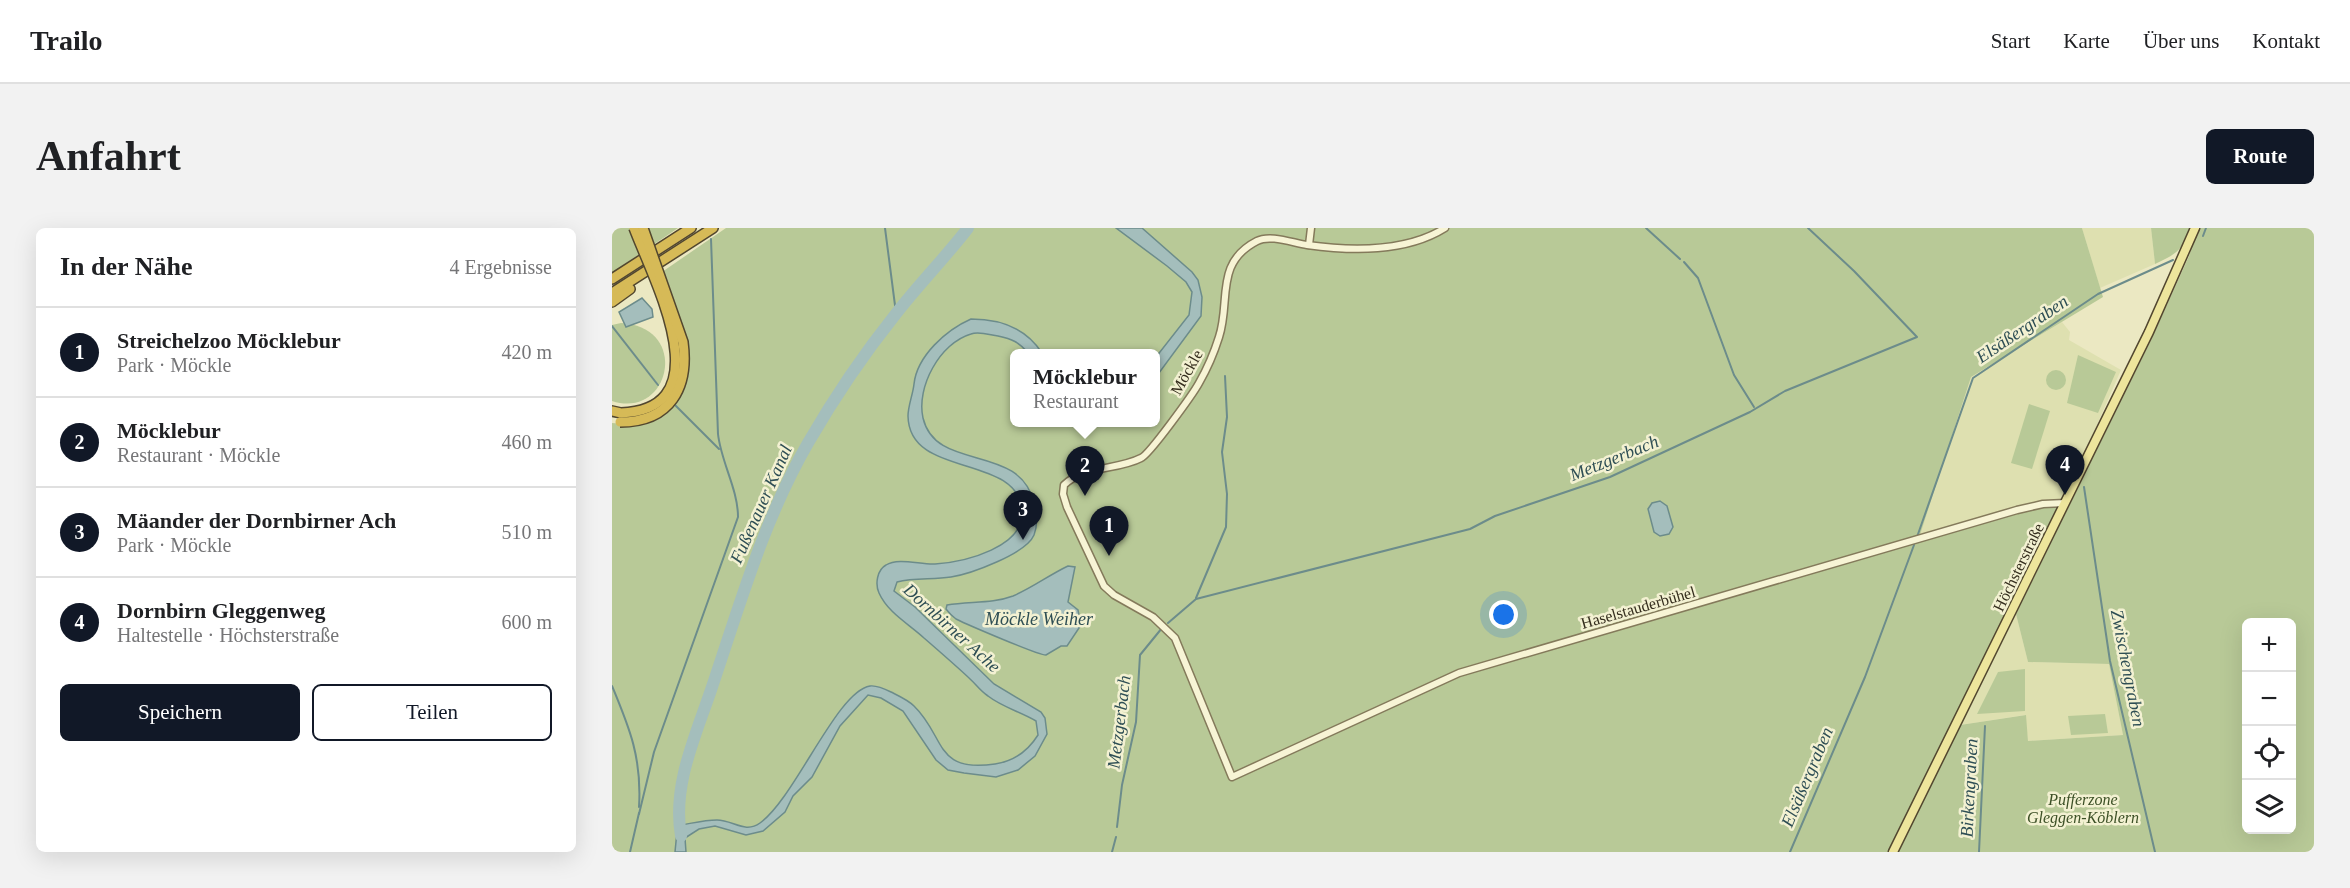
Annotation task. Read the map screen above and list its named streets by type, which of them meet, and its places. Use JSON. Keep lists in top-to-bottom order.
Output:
{
  "streets": {
    "main road": ["Höchsterstraße"],
    "street": ["Möckle", "Haselstauderbühel"]
  },
  "crossings": [
    ["Möckle", "Haselstauderbühel"],
    ["Höchsterstraße", "Haselstauderbühel"]
  ],
  "water": [
    "Elsäßergraben",
    "Metzgerbach",
    "Fußenauer Kanal",
    "Möckle Weiher",
    "Dornbirner Ache",
    "Zwischengraben",
    "Birkengraben"
  ],
  "parks": ["Pufferzone Gleggen-Köblern"],
  "page": {
    "header": "Trailo",
    "nav": [
      "Start",
      "Karte",
      "Über uns",
      "Kontakt"
    ],
    "buttons": [
      "Route",
      ["Speichern", "Teilen"]
    ],
    "title": "Anfahrt",
    "heading": ["In der Nähe", "4 Ergebnisse"],
    "list": [
      {
        "mark": "1",
        "name": "Streichelzoo Möcklebur",
        "note": "Park · Möckle",
        "value": "420 m"
      },
      {
        "mark": "2",
        "name": "Möcklebur",
        "note": "Restaurant · Möckle",
        "value": "460 m"
      },
      {
        "mark": "3",
        "name": "Mäander der Dornbirner Ach",
        "note": "Park · Möckle",
        "value": "510 m"
      },
      {
        "mark": "4",
        "name": "Dornbirn Gleggenweg",
        "note": "Haltestelle · Höchsterstraße",
        "value": "600 m"
      }
    ],
    "popup": ["Möcklebur", "Restaurant"],
    "pins": [
      "4",
      "2",
      "3",
      "1"
    ],
    "map_buttons": ["+", "−"]
  }
}
